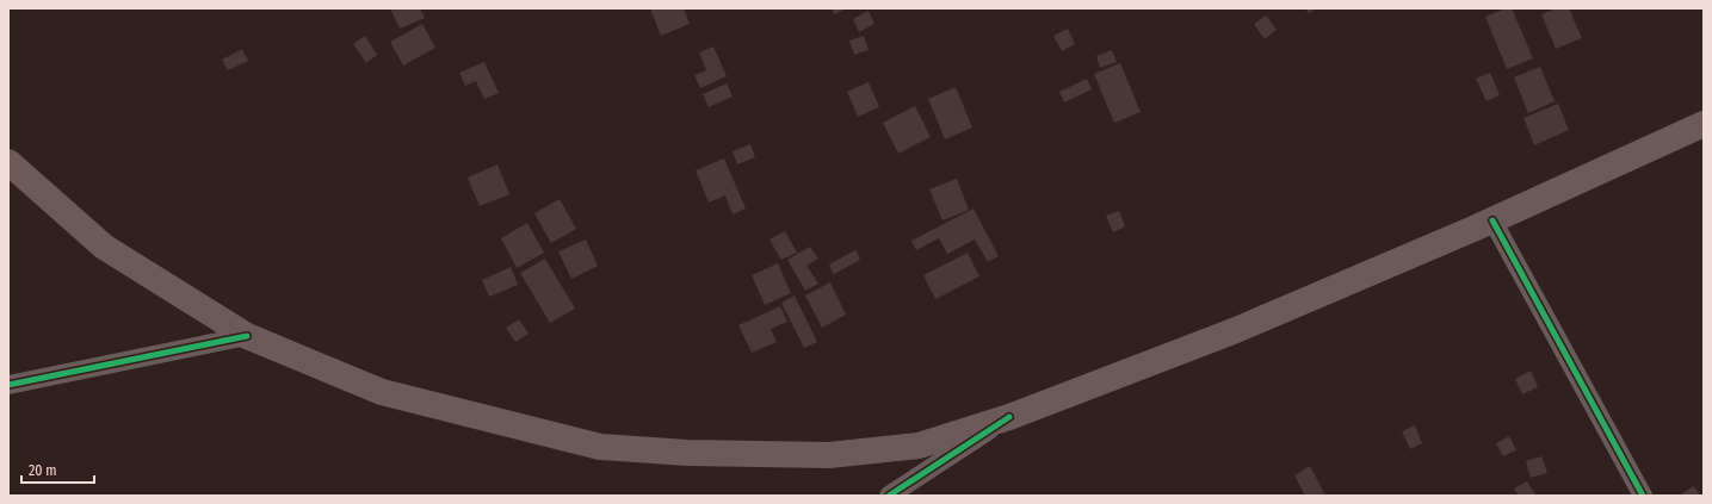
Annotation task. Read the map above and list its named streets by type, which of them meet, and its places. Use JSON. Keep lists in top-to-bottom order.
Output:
{
  "scale_bar": "20 m"
}
